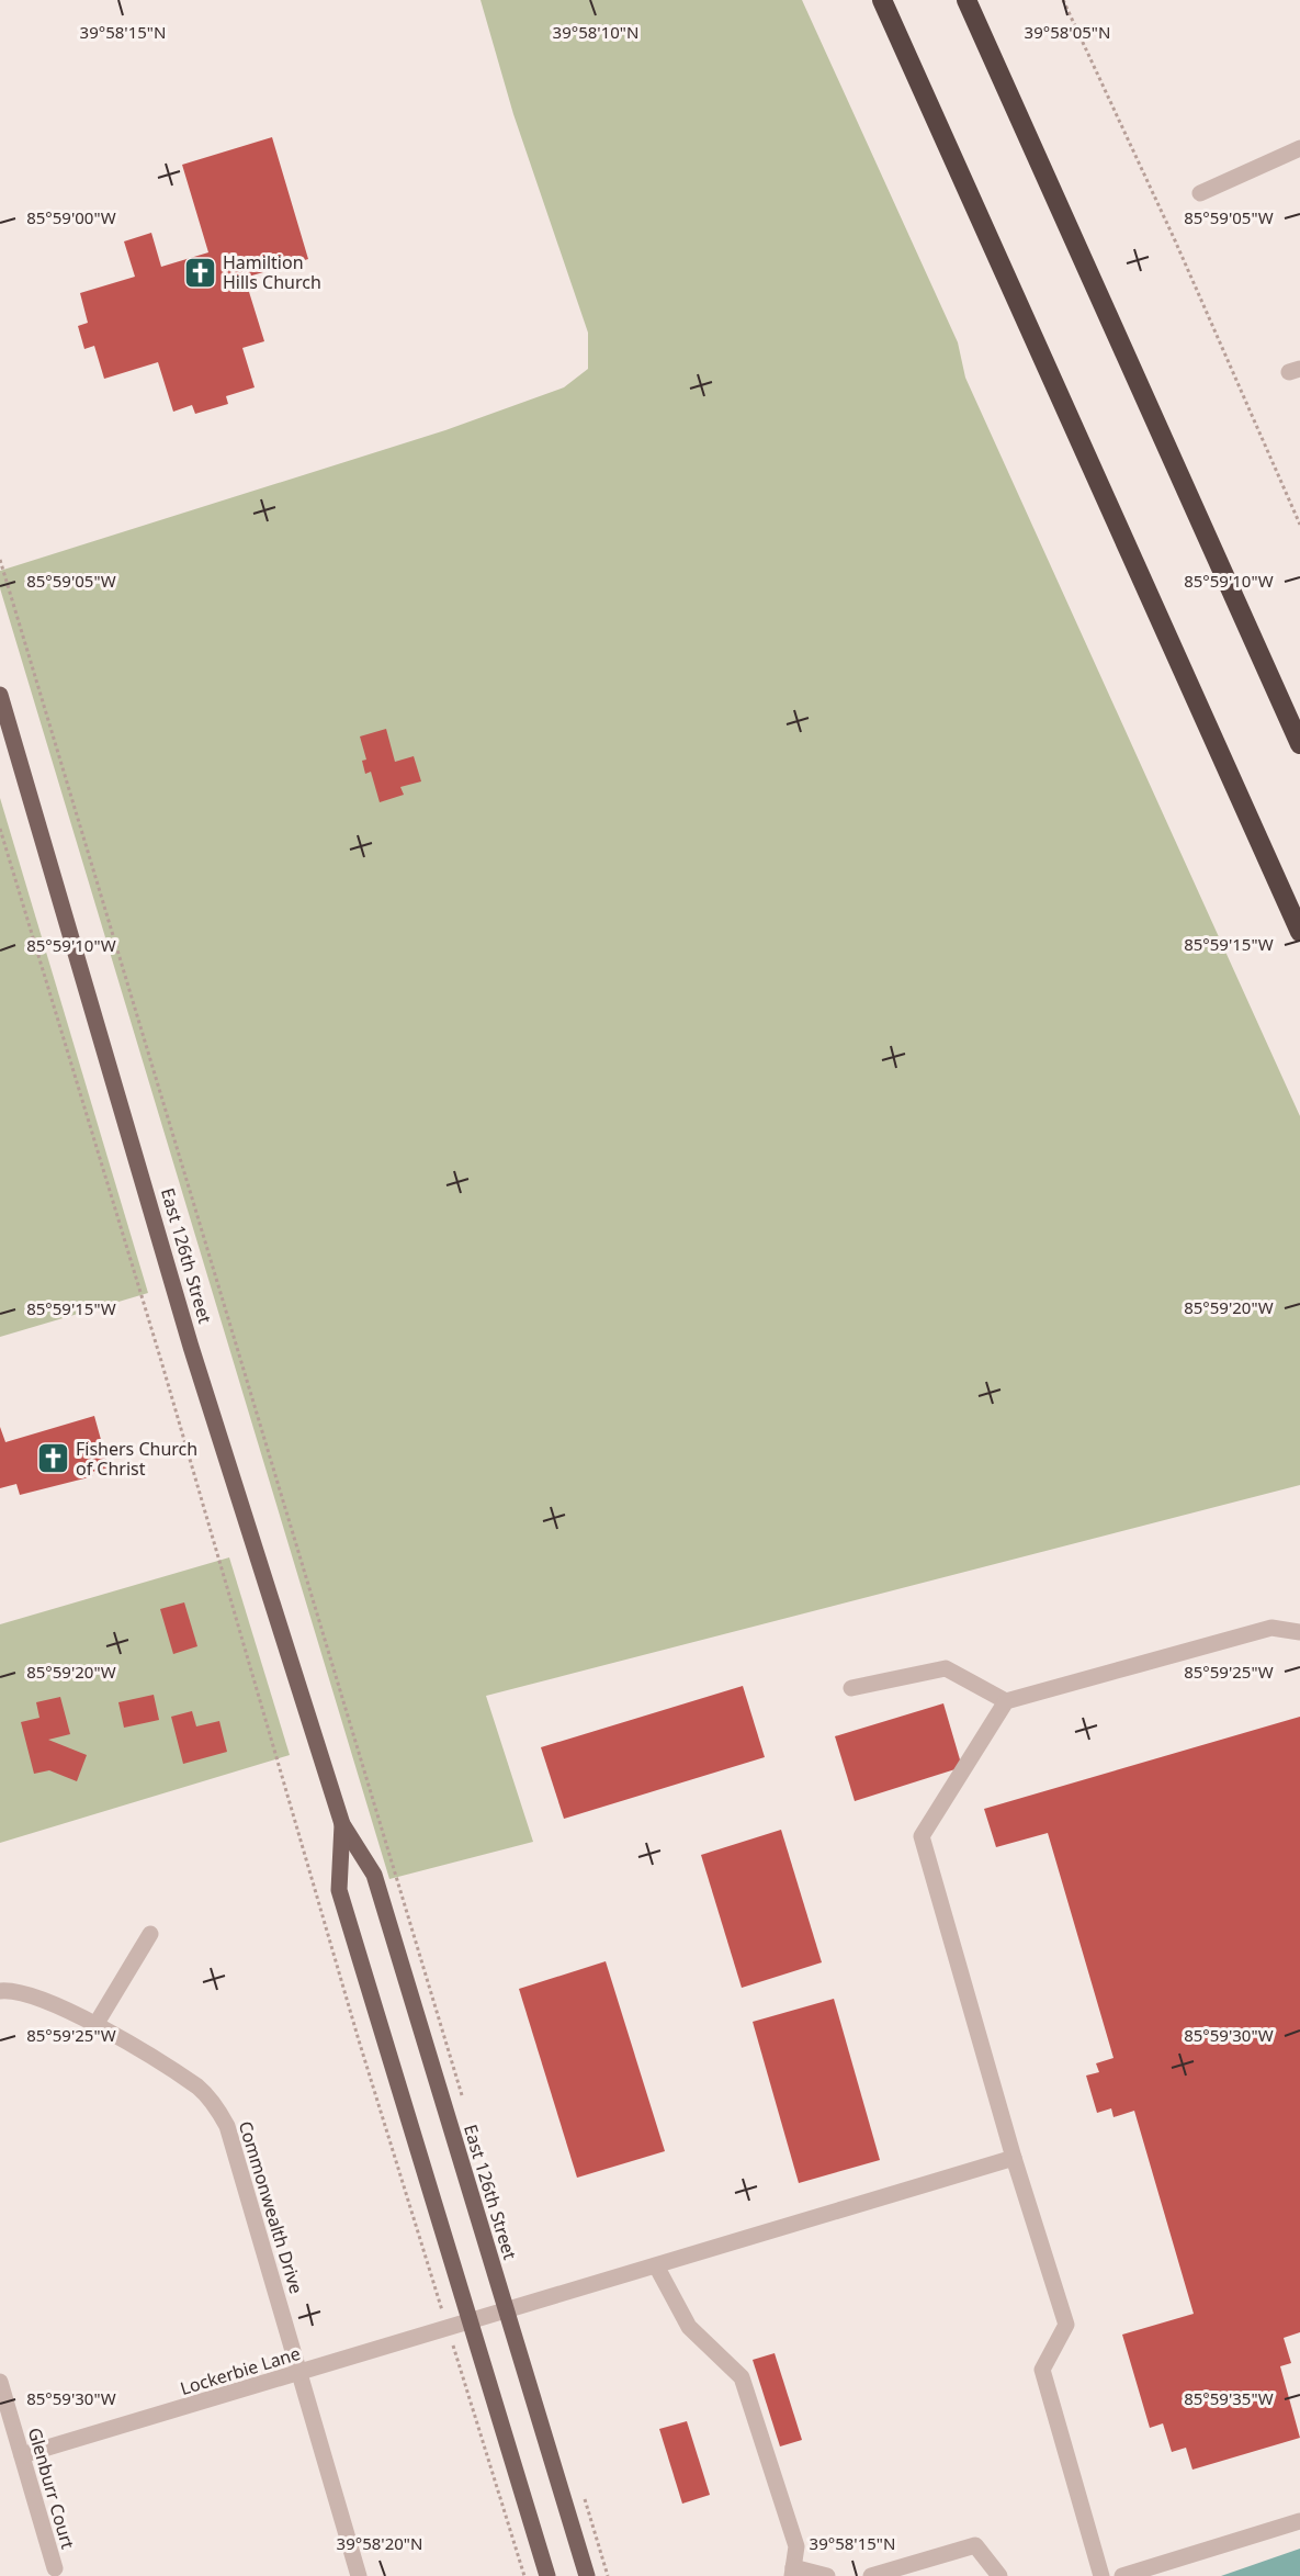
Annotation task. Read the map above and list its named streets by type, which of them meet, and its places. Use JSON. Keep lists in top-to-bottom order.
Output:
{
  "streets": {
    "main road": ["East 126th Street"],
    "street": ["Commonwealth Drive", "Lockerbie Lane", "Glenburr Court"]
  },
  "crossings": [
    ["East 126th Street", "Lockerbie Lane"],
    ["Commonwealth Drive", "Lockerbie Lane"],
    ["Lockerbie Lane", "Glenburr Court"]
  ],
  "places": {
    "church": ["Hamiltion Hills Church", "Fishers Church of Christ"]
  },
  "coordinates": [
    "39°58'15\"N",
    "39°58'10\"N",
    "39°58'05\"N",
    "85°59'05\"W",
    "85°59'00\"W",
    "85°59'10\"W",
    "85°59'15\"W",
    "85°59'20\"W",
    "85°59'25\"W",
    "85°59'30\"W",
    "85°59'35\"W",
    "39°58'20\"N"
  ]
}
